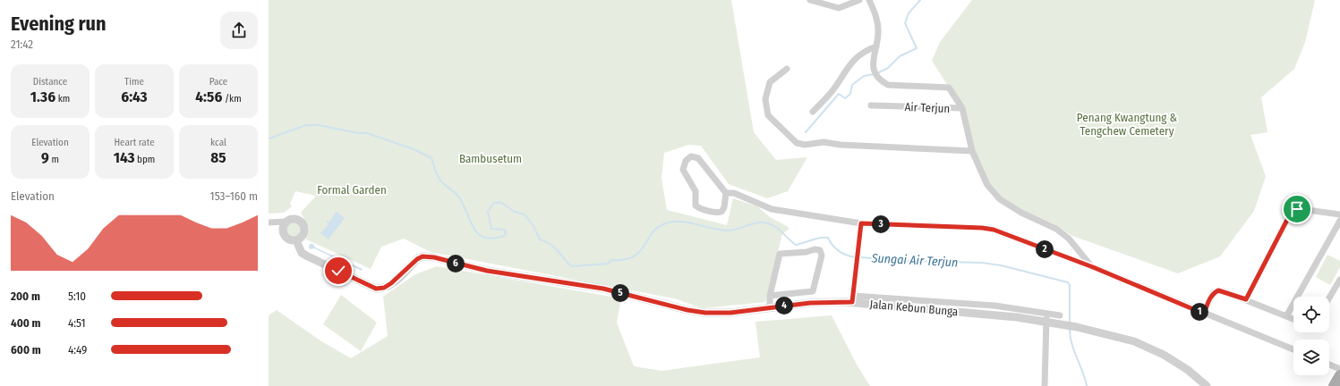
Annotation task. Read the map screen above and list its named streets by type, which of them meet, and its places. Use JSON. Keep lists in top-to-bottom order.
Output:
{
  "streets": {
    "street": ["Air Terjun", "Jalan Kebun Bunga"]
  },
  "water": ["Sungai Air Terjun"],
  "parks": ["Penang Kwangtung & Tengchew Cemetery", "Bambusetum", "Formal Garden"],
  "page": {
    "heading": ["Evening run", "21:42"],
    "stats": [
      ["Distance", "1.36 km"],
      ["Time", "6:43"],
      ["Pace", "4:56 /km"],
      ["Elevation", "9 m"],
      ["Heart rate", "143 bpm"],
      ["kcal", "85"]
    ],
    "chart": ["Elevation", "153–160 m"],
    "pins": [
      "3",
      "2",
      "6",
      "5",
      "4",
      "1"
    ],
    "list": [
      {
        "name": "200 m",
        "note": "5:10"
      },
      {
        "name": "400 m",
        "note": "4:51"
      },
      {
        "name": "600 m",
        "note": "4:49"
      }
    ]
  }
}
